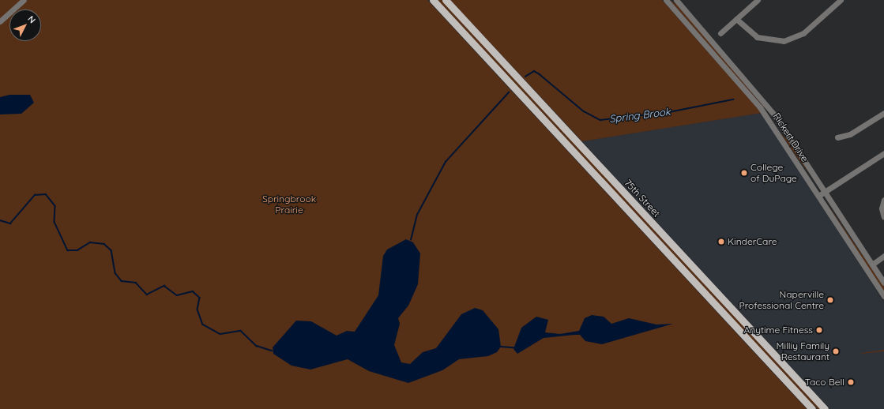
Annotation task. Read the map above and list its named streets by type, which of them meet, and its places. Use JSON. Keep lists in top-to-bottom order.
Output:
{
  "streets": {
    "main road": ["75th Street"],
    "street": ["Rickert Drive"]
  },
  "water": ["Spring Brook"],
  "parks": ["Springbrook Prairie"],
  "places": [
    "College of DuPage",
    "KinderCare",
    "Naperville Professional Centre",
    "Anytime Fitness",
    "Milliy Family Restaurant",
    "Taco Bell"
  ],
  "north": "top right"
}
